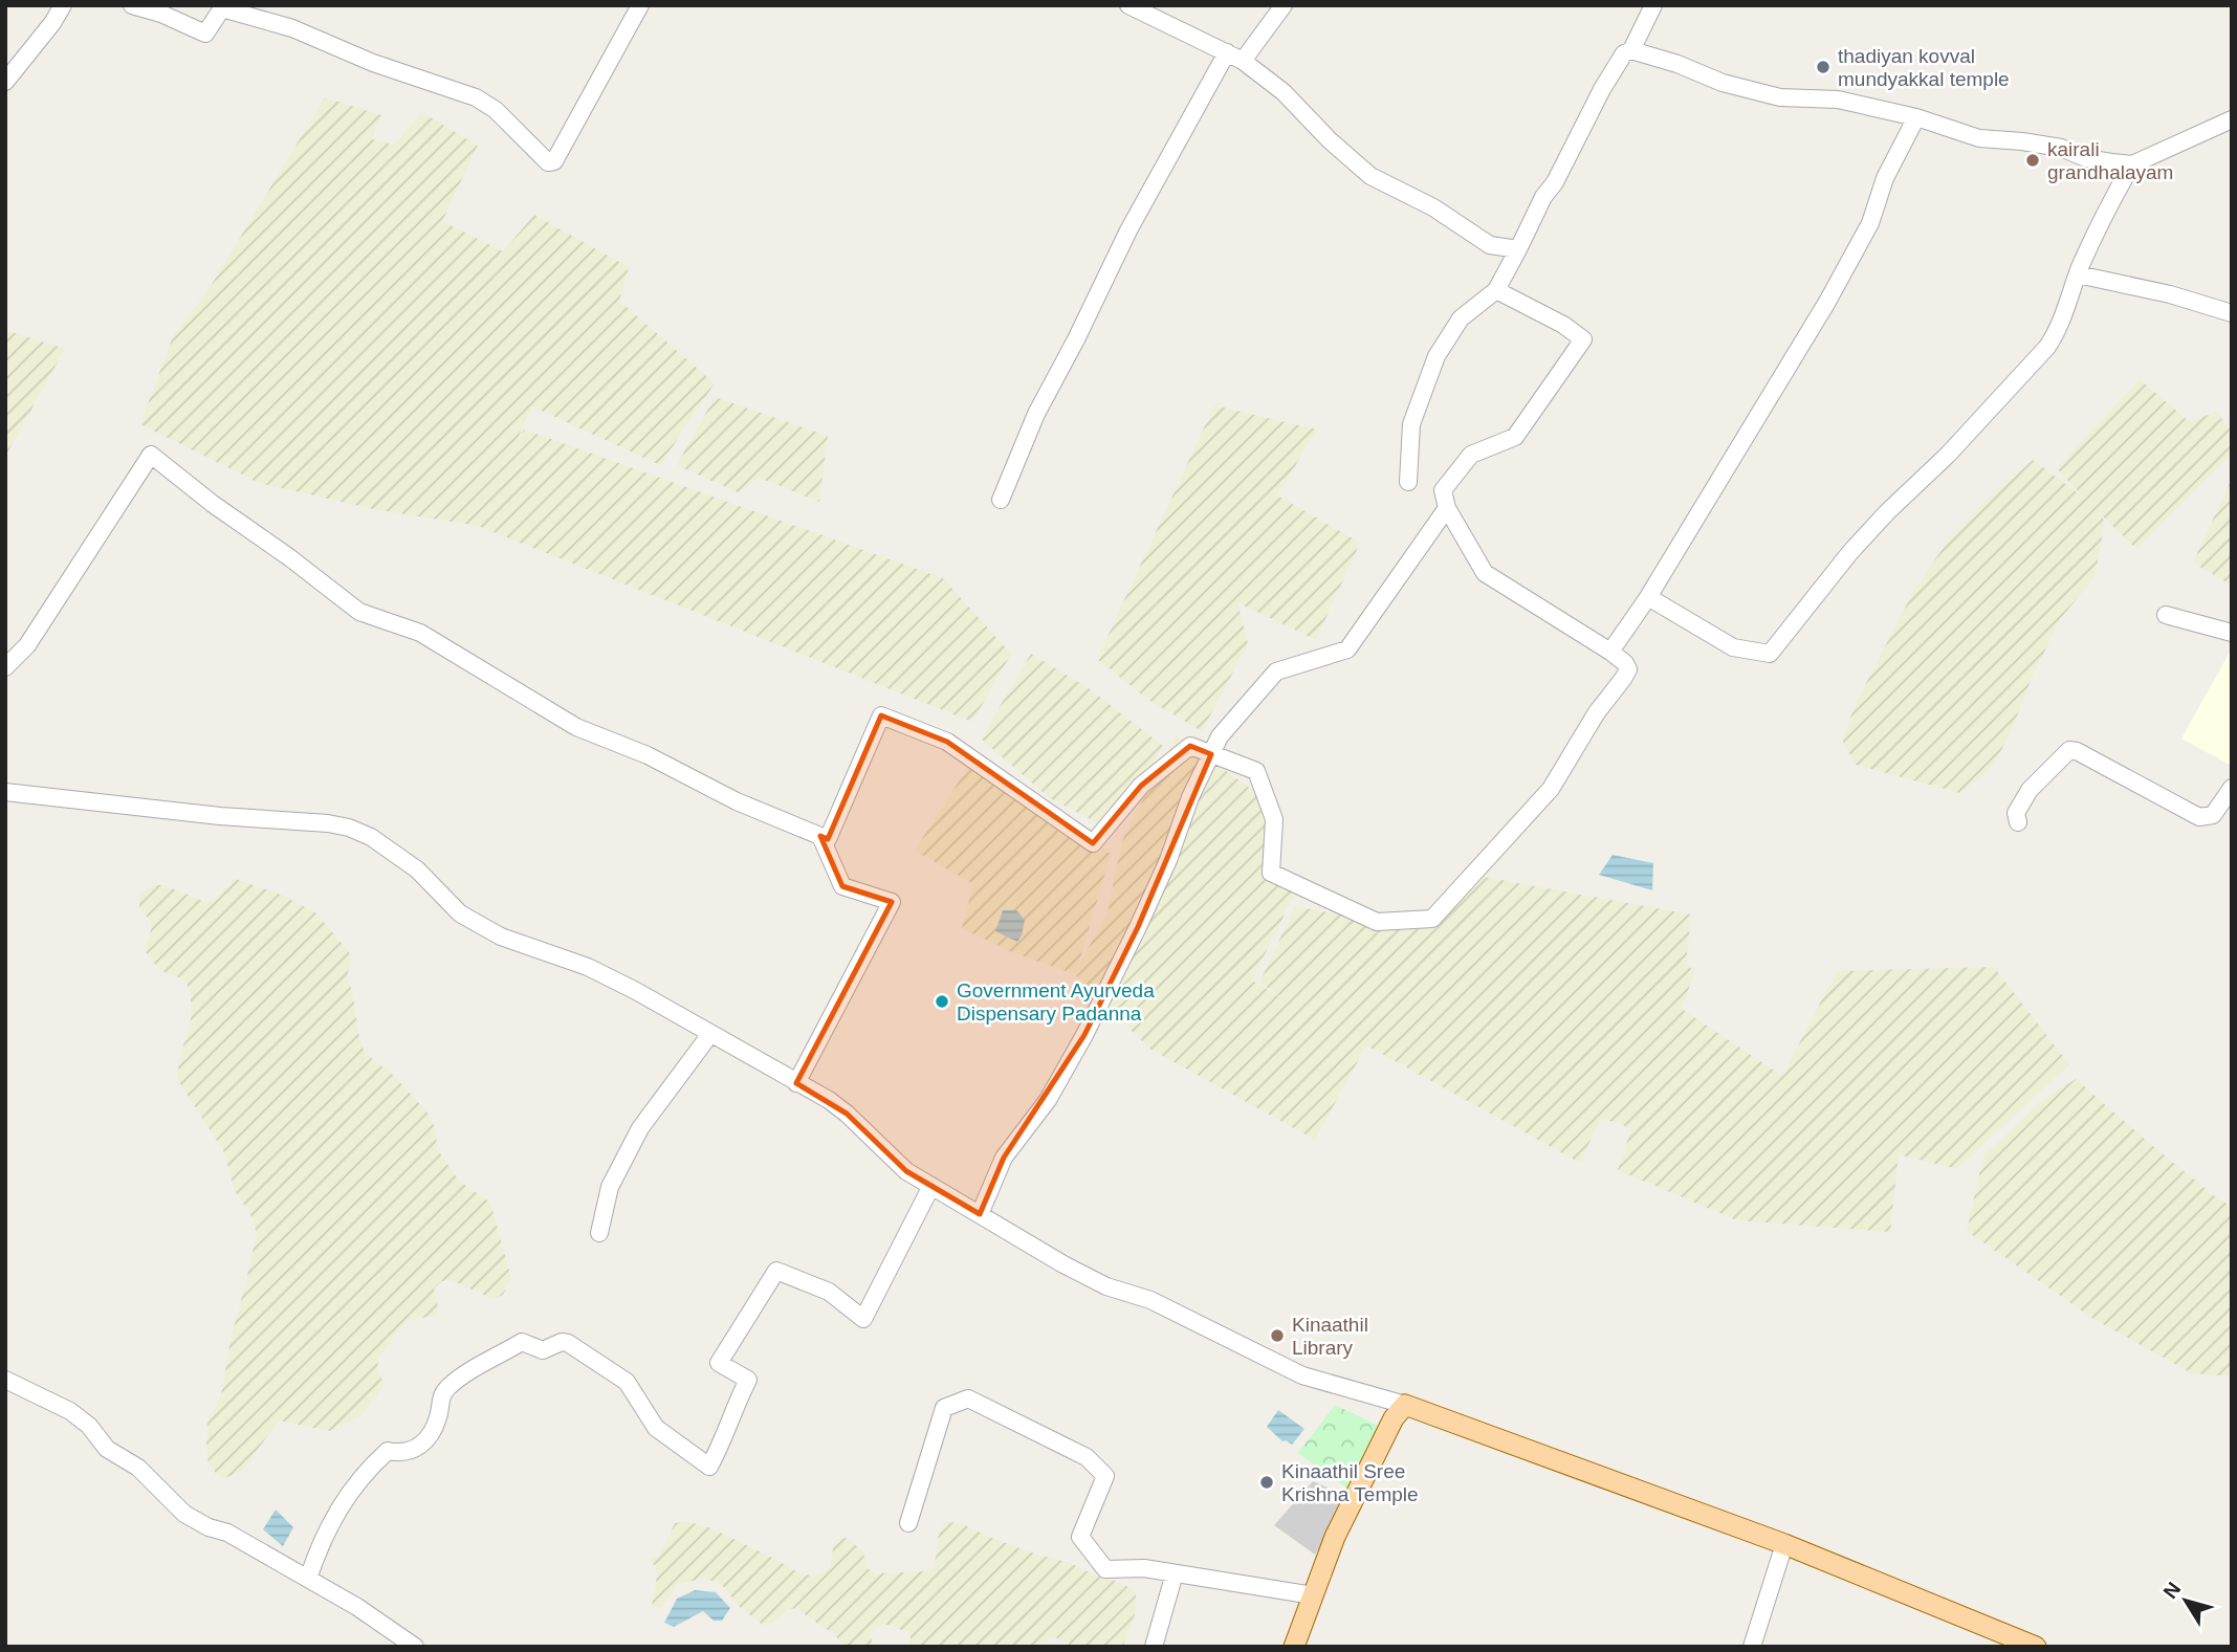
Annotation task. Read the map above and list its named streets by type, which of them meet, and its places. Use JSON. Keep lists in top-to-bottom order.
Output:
{
  "places": [
    "thadiyan kovval mundyakkal temple",
    "kairali grandhalayam",
    "Government Ayurveda Dispensary Padanna",
    "Kinaathil Library",
    "Kinaathil Sree Krishna Temple"
  ],
  "north": "top left"
}
